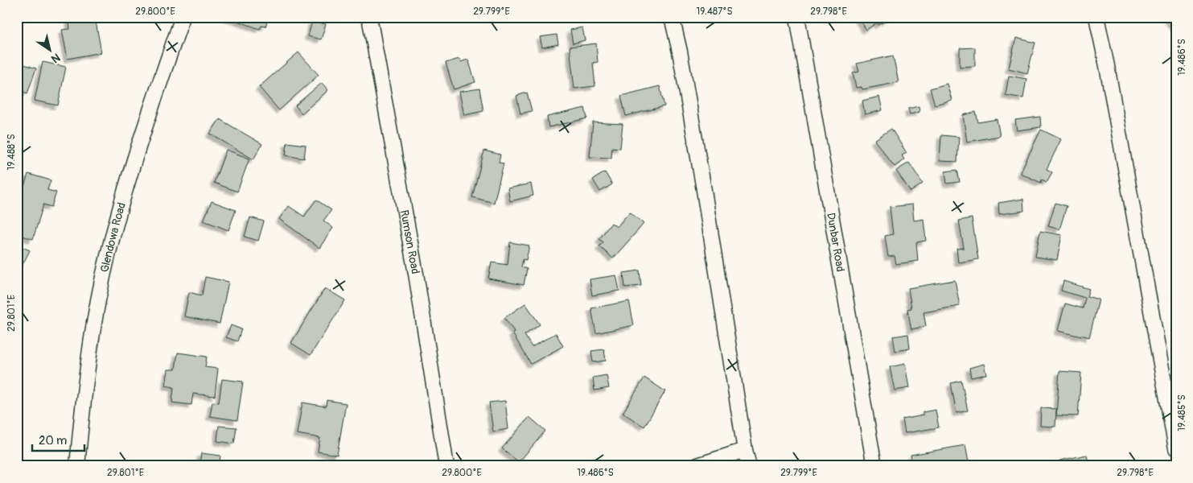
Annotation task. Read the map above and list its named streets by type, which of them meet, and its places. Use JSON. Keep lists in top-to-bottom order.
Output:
{
  "streets": {
    "street": ["Glendowa Road", "Rumson Road", "Dunbar Road"]
  },
  "scale_bar": "20 m",
  "north": "bottom right",
  "coordinates": [
    "29.800°E",
    "29.799°E",
    "19.487°S",
    "29.798°E",
    "19.486°S",
    "19.488°S",
    "29.801°E",
    "19.485°S"
  ]
}
